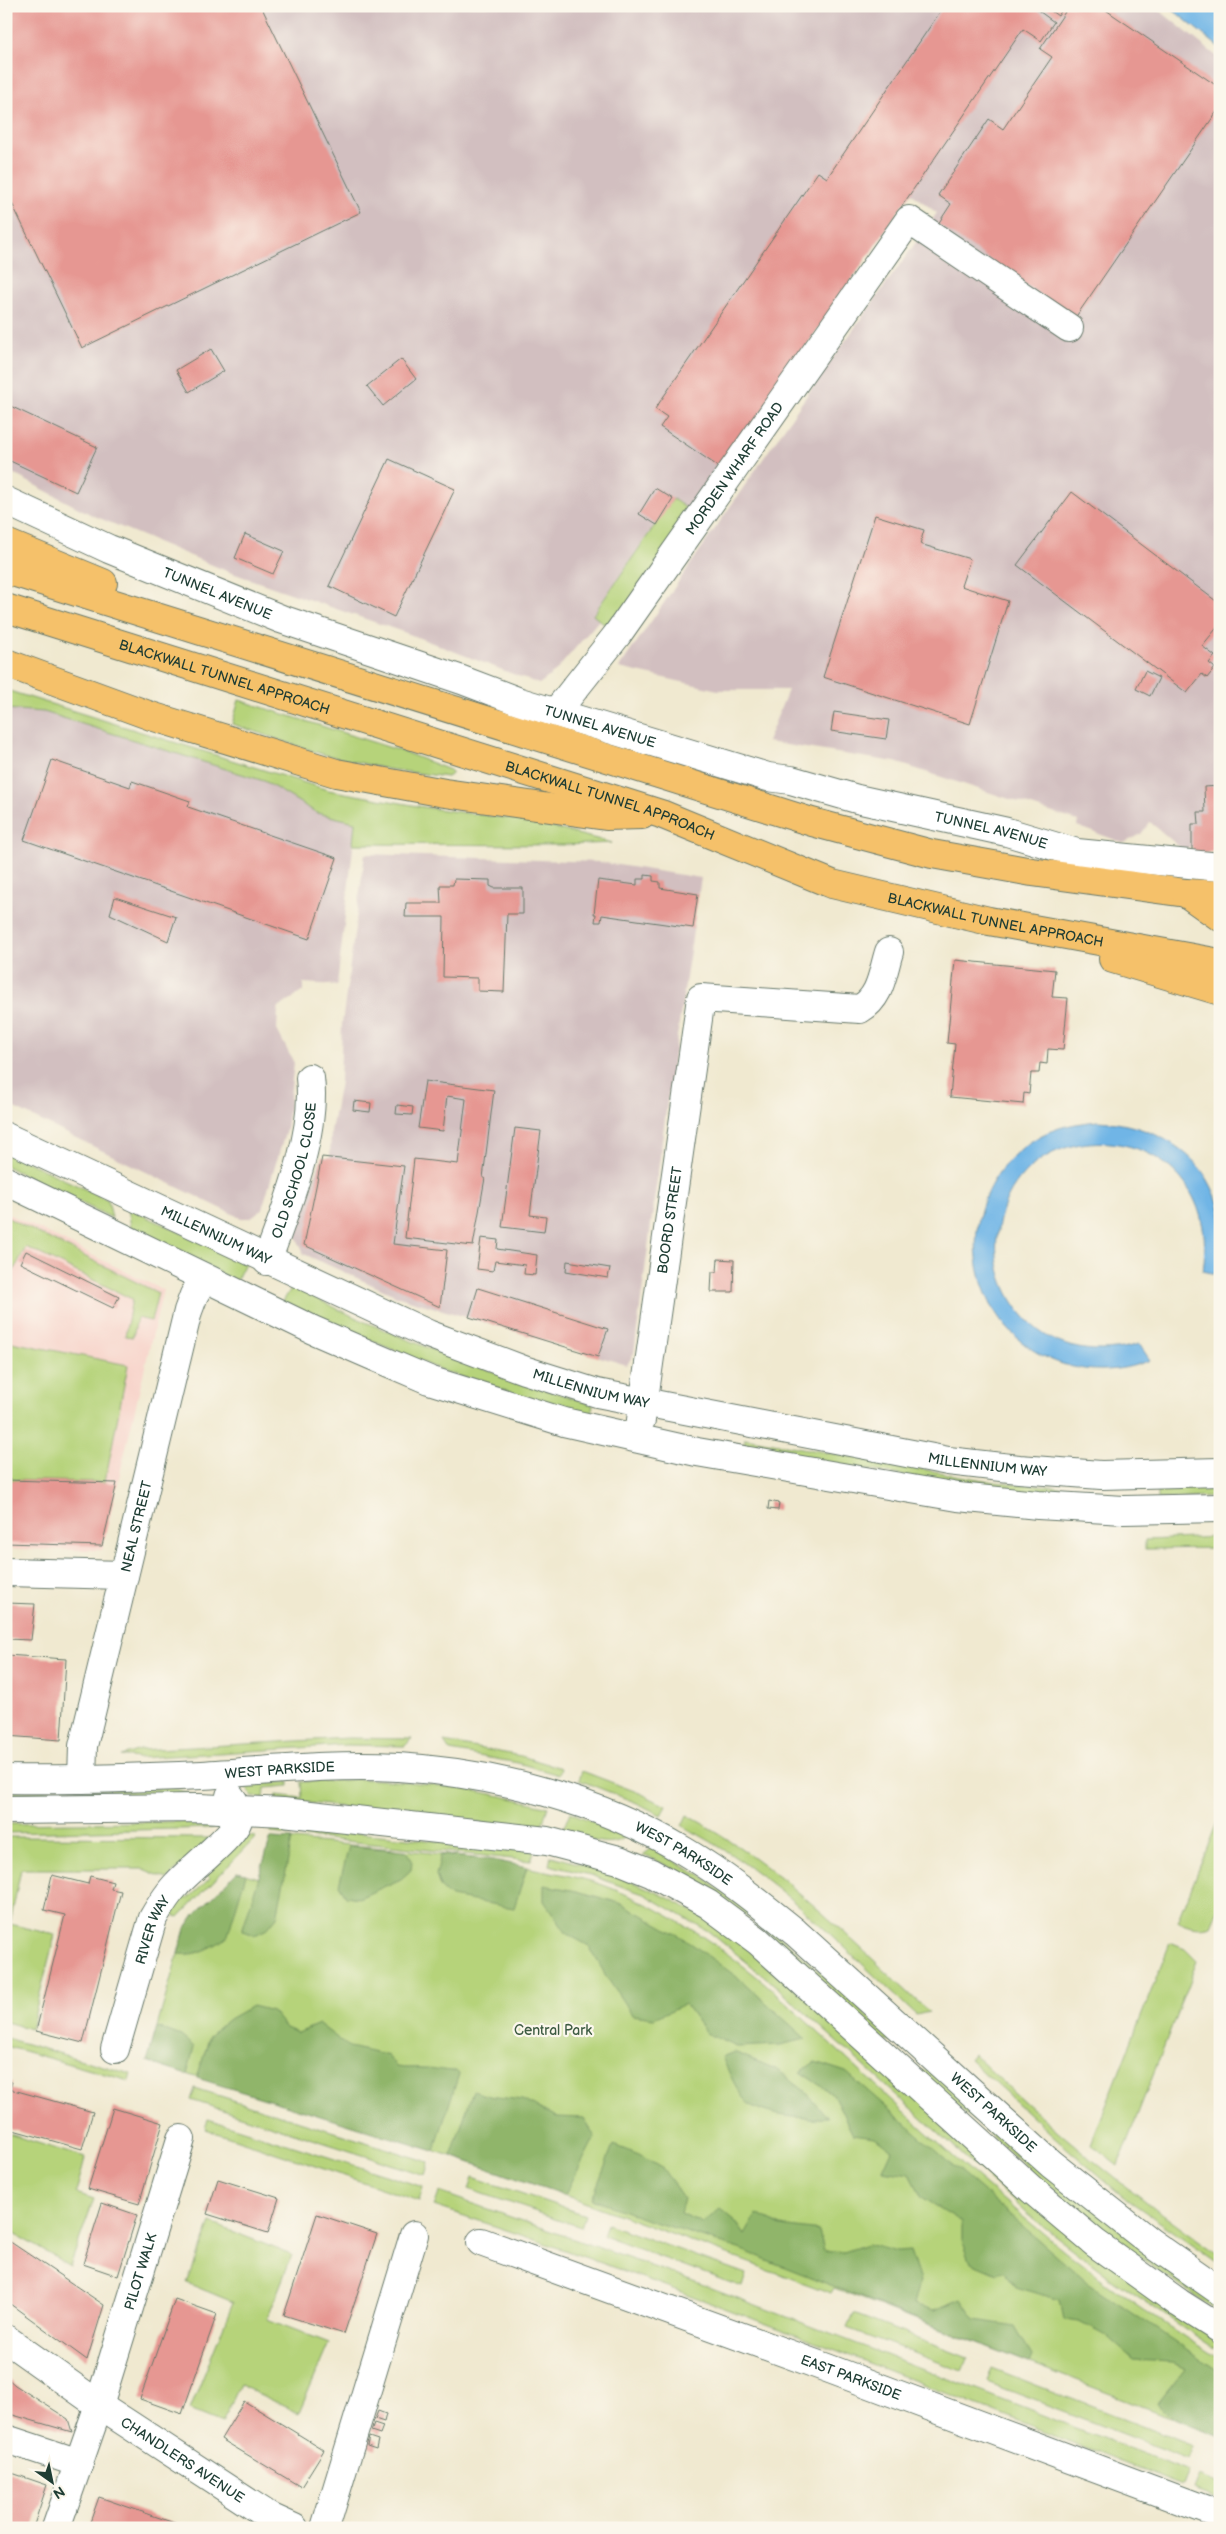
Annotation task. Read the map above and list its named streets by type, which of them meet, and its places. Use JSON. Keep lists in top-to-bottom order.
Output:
{
  "streets": {
    "highway": ["BLACKWALL TUNNEL APPROACH"],
    "street": [
      "MORDEN WHARF ROAD",
      "TUNNEL AVENUE",
      "OLD SCHOOL CLOSE",
      "BOORD STREET",
      "MILLENNIUM WAY",
      "NEAL STREET",
      "WEST PARKSIDE",
      "RIVER WAY",
      "PILOT WALK",
      "EAST PARKSIDE",
      "CHANDLERS AVENUE"
    ]
  },
  "crossings": [
    ["MORDEN WHARF ROAD", "TUNNEL AVENUE"],
    ["OLD SCHOOL CLOSE", "MILLENNIUM WAY"],
    ["BOORD STREET", "MILLENNIUM WAY"],
    ["NEAL STREET", "WEST PARKSIDE"],
    ["PILOT WALK", "CHANDLERS AVENUE"]
  ],
  "parks": ["Central Park"],
  "north": "bottom right"
}
